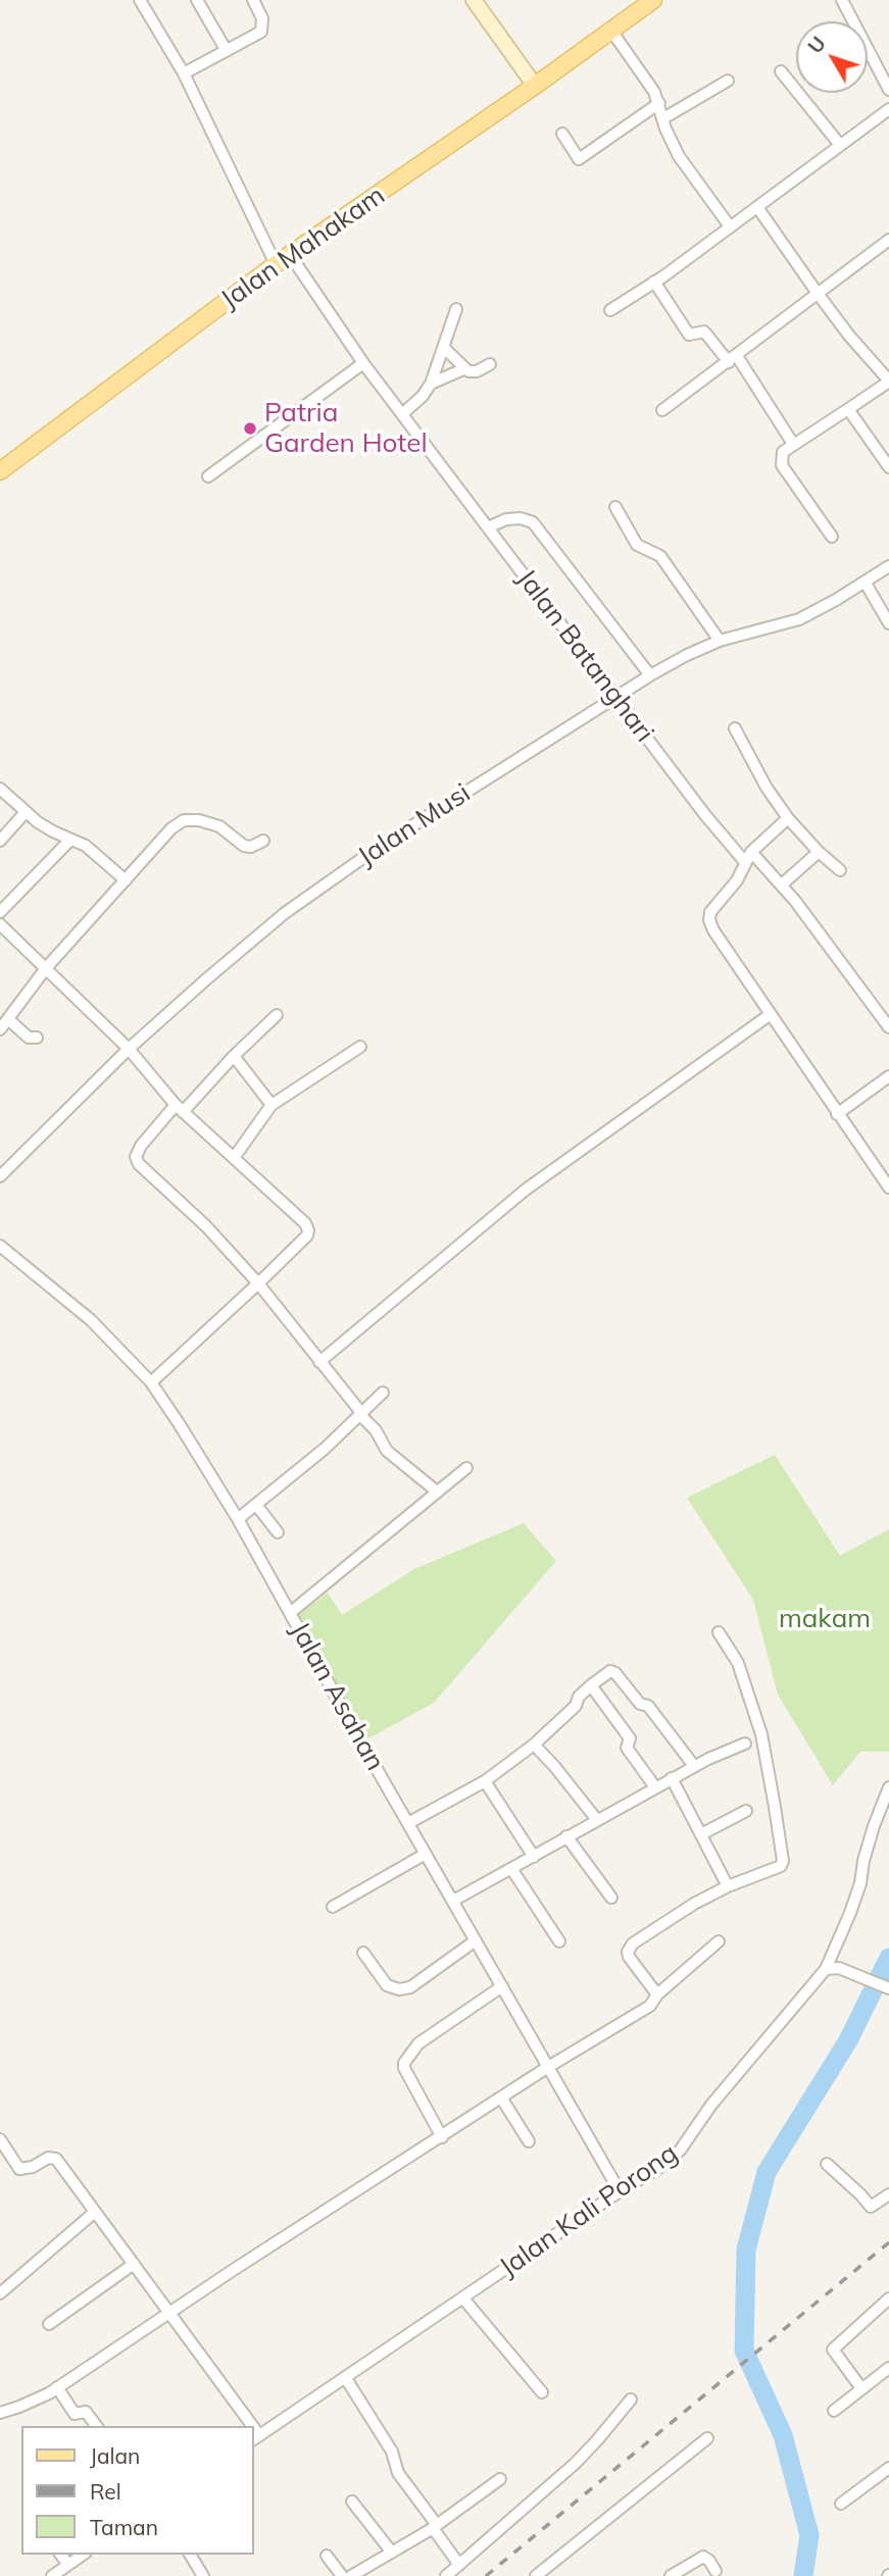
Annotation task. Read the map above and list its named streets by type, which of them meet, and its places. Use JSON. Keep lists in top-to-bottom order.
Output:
{
  "streets": {
    "main road": ["Jalan Mahakam"],
    "street": [
      "Jalan Batanghari",
      "Jalan Musi",
      "Jalan Asahan",
      "Jalan Kali Porong"
    ]
  },
  "crossings": [
    ["Jalan Mahakam", "Jalan Batanghari"],
    ["Jalan Batanghari", "Jalan Musi"],
    ["Jalan Asahan", "Jalan Kali Porong"]
  ],
  "parks": ["makam"],
  "places": ["Patria Garden Hotel"],
  "legend": ["Jalan", "Rel", "Taman"],
  "north": "top left"
}
